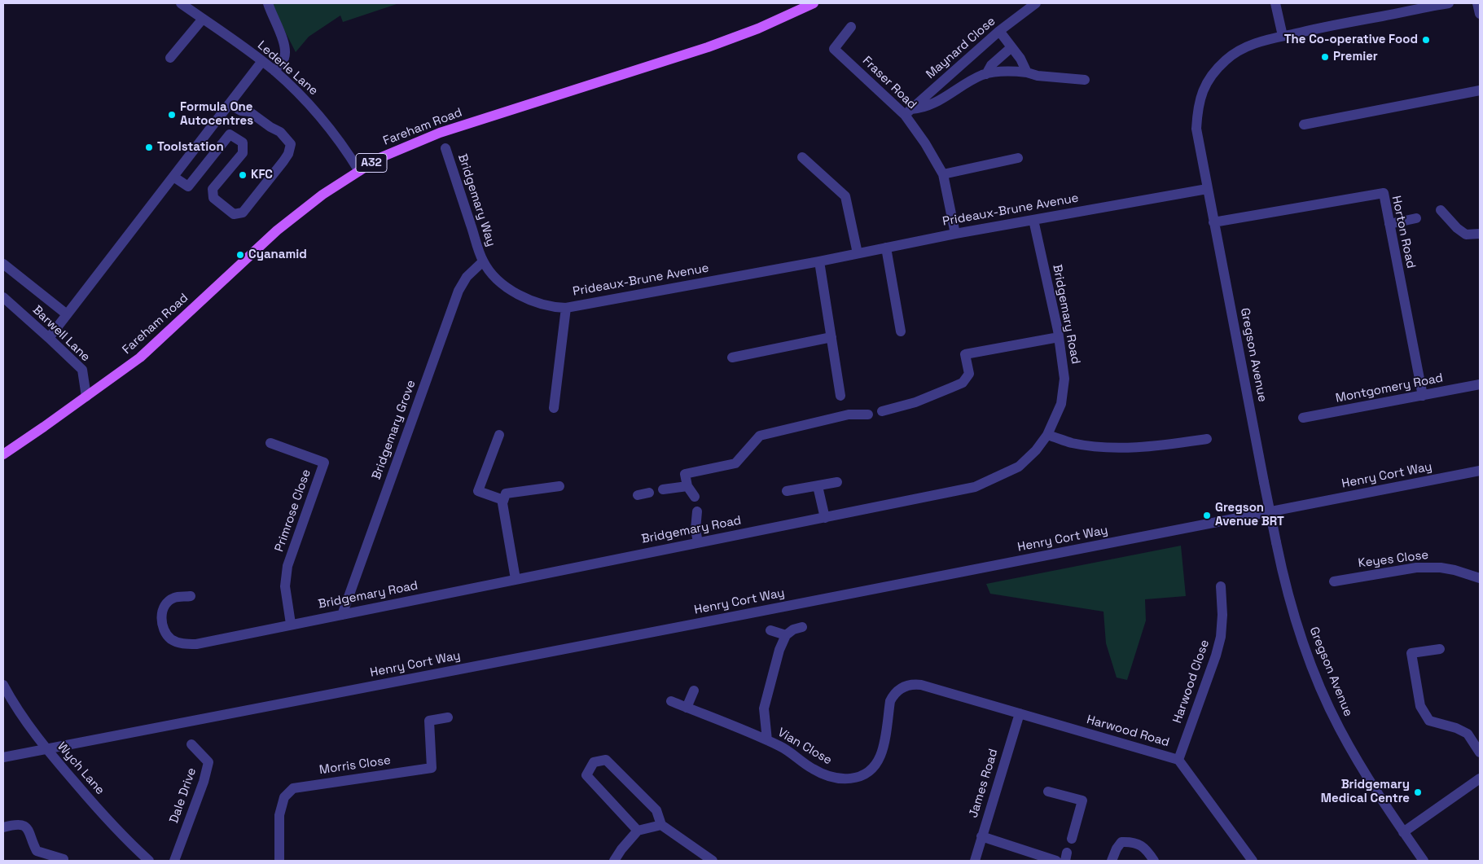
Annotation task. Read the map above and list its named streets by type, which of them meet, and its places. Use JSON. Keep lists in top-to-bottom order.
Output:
{
  "streets": {
    "main road": ["Fareham Road", "A32"],
    "street": [
      "Maynard Close",
      "Lederle Lane",
      "Fraser Road",
      "Bridgemary Way",
      "Prideaux-Brune Avenue",
      "Horton Road",
      "Bridgemary Road",
      "Barwell Lane",
      "Gregson Avenue",
      "Montgomery Road",
      "Bridgemary Grove",
      "Henry Cort Way",
      "Primrose Close",
      "Keyes Close",
      "Harwood Close",
      "Harwood Road",
      "Vian Close",
      "Morris Close",
      "Wych Lane",
      "James Road",
      "Dale Drive"
    ]
  },
  "crossings": [
    ["Maynard Close", "Fraser Road"],
    ["Lederle Lane", "Fareham Road"],
    ["Fraser Road", "Prideaux-Brune Avenue"],
    ["Fareham Road", "Barwell Lane"],
    ["Bridgemary Way", "Prideaux-Brune Avenue"],
    ["Bridgemary Way", "Bridgemary Grove"],
    ["Prideaux-Brune Avenue", "Bridgemary Road"],
    ["Prideaux-Brune Avenue", "Gregson Avenue"],
    ["Prideaux-Brune Avenue", "Bridgemary Grove"],
    ["Horton Road", "Gregson Avenue"],
    ["Horton Road", "Montgomery Road"],
    ["Bridgemary Road", "Bridgemary Grove"],
    ["Bridgemary Road", "Primrose Close"],
    ["Henry Cort Way", "Wych Lane"],
    ["Harwood Close", "Harwood Road"],
    ["Harwood Road", "Vian Close"],
    ["Harwood Road", "James Road"],
    ["Vian Close", "James Road"]
  ],
  "places": [
    "The Co-operative Food",
    "Premier",
    "Formula One Autocentres",
    "Toolstation",
    "KFC",
    "Cyanamid",
    "Gregson Avenue BRT",
    "Bridgemary Medical Centre"
  ]
}
